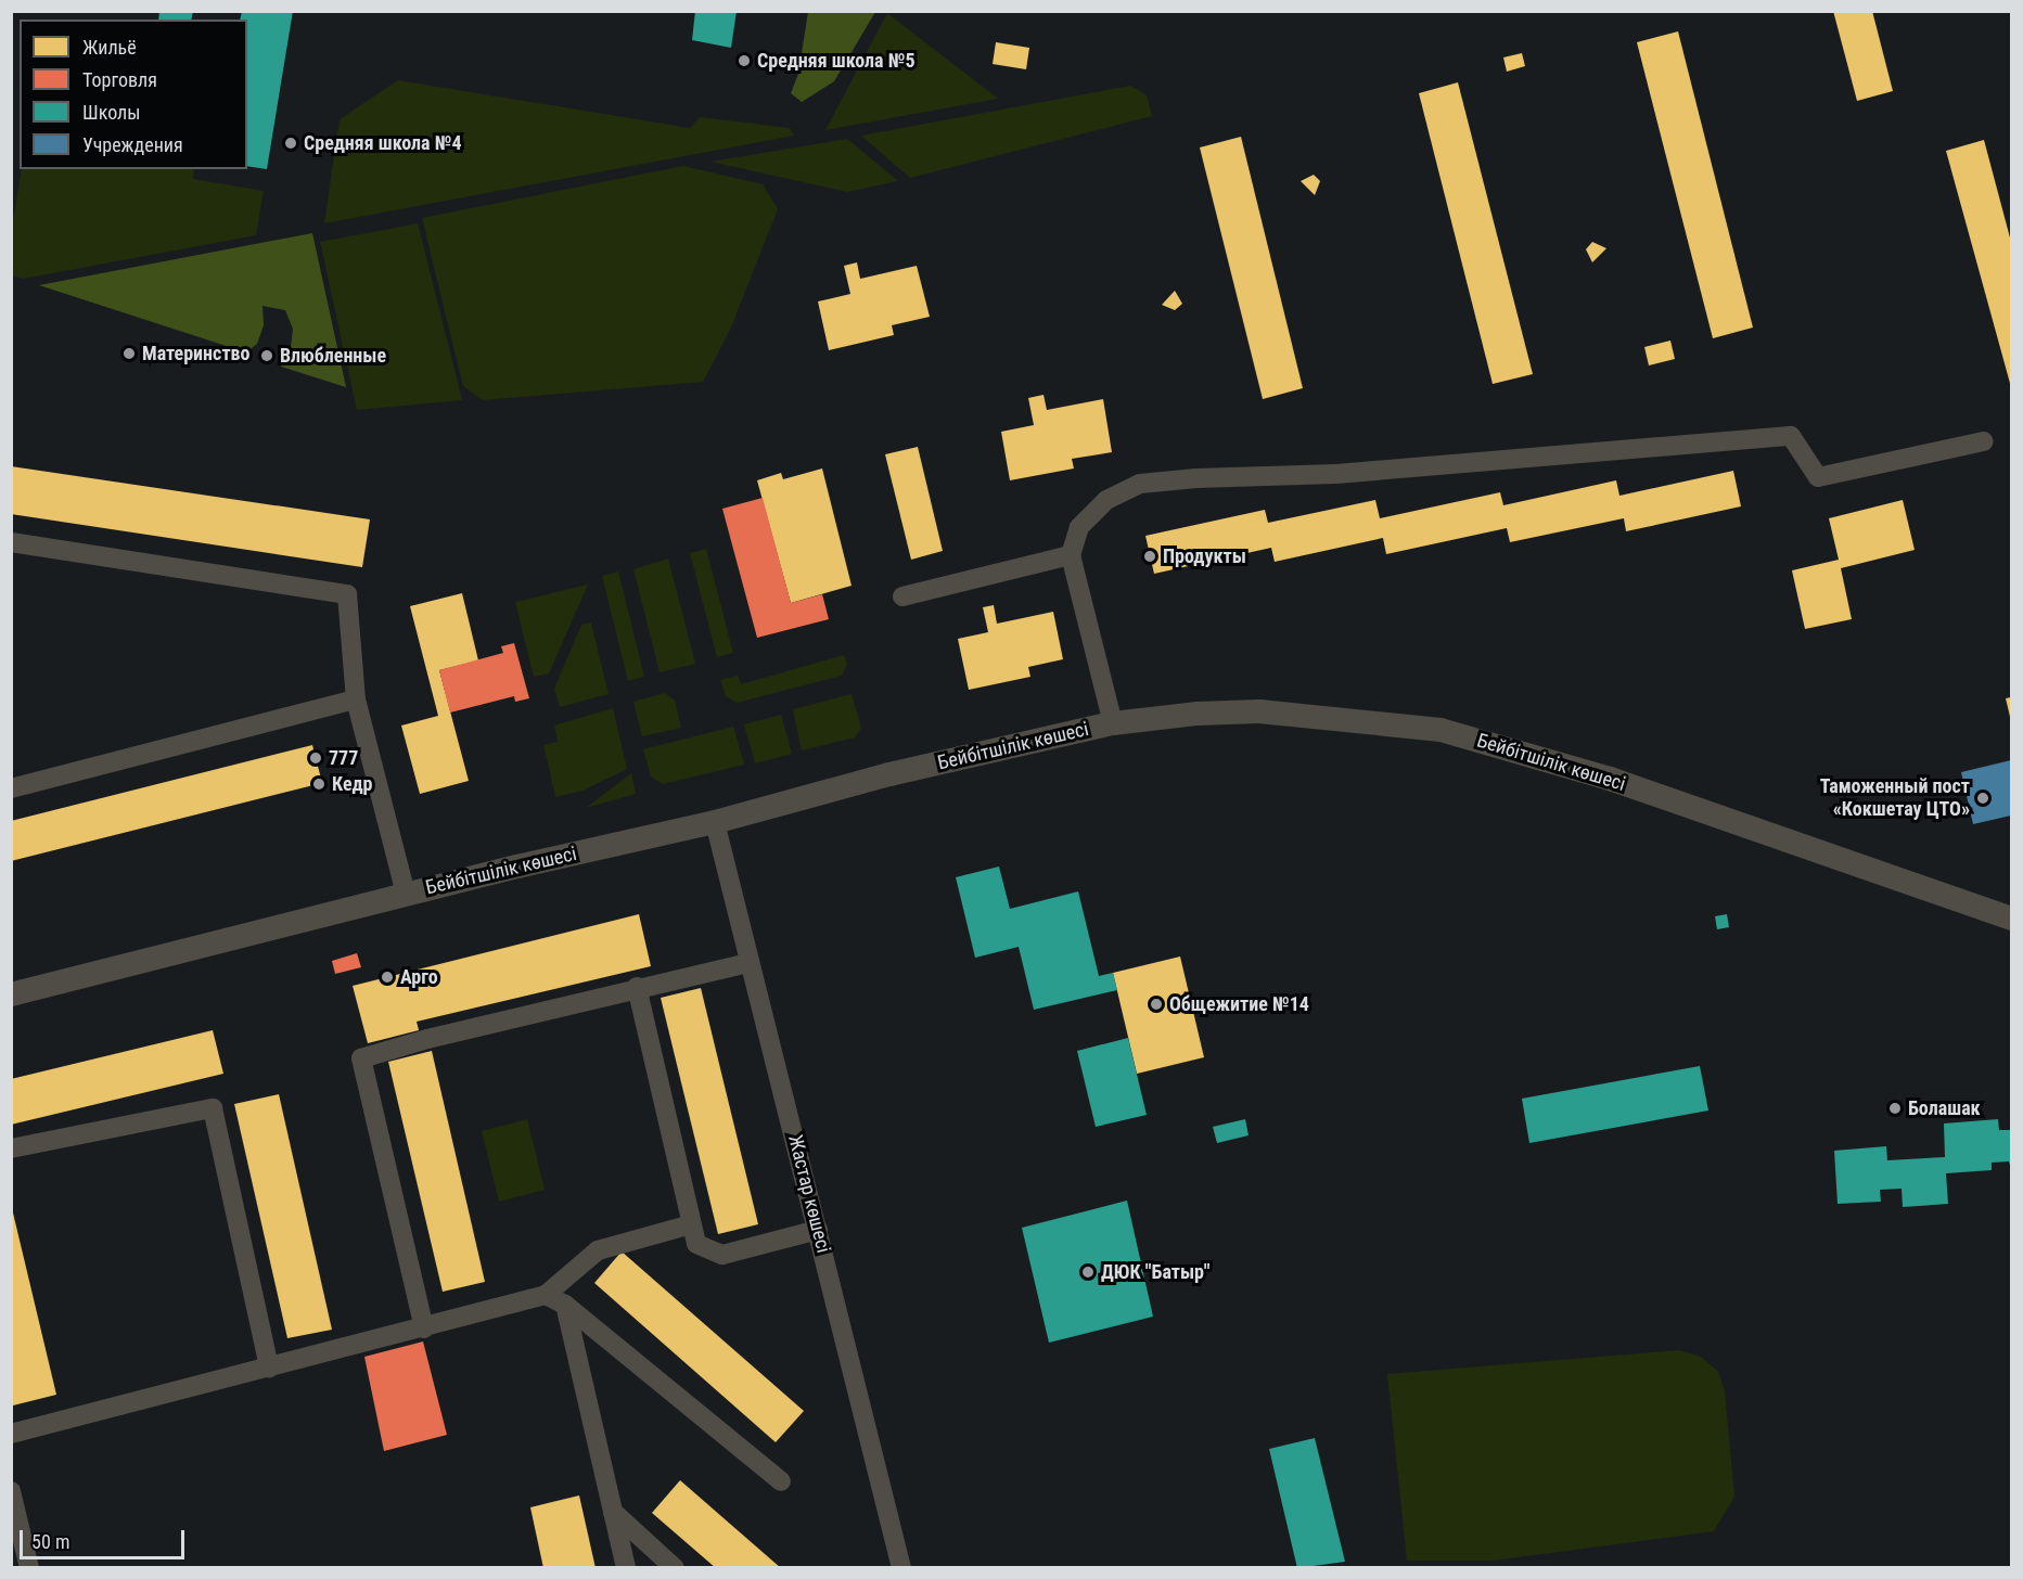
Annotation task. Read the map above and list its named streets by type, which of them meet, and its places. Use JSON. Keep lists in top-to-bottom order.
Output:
{
  "streets": {
    "street": ["Бейбітшілік көшесі", "Жастар көшесі"]
  },
  "crossings": [
    ["Бейбітшілік көшесі", "Жастар көшесі"]
  ],
  "places": [
    "Средняя школа №5",
    "Средняя школа №4",
    "Материнство",
    "Влюбленные",
    "Продукты",
    "777",
    "Кедр",
    "Таможенный пост «Кокшетау ЦТО»",
    "Арго",
    "Общежитие №14",
    "Болашак",
    "ДЮК \"Батыр\""
  ],
  "legend": [
    "Жильё",
    "Торговля",
    "Школы",
    "Учреждения"
  ],
  "scale_bar": "50 m"
}
